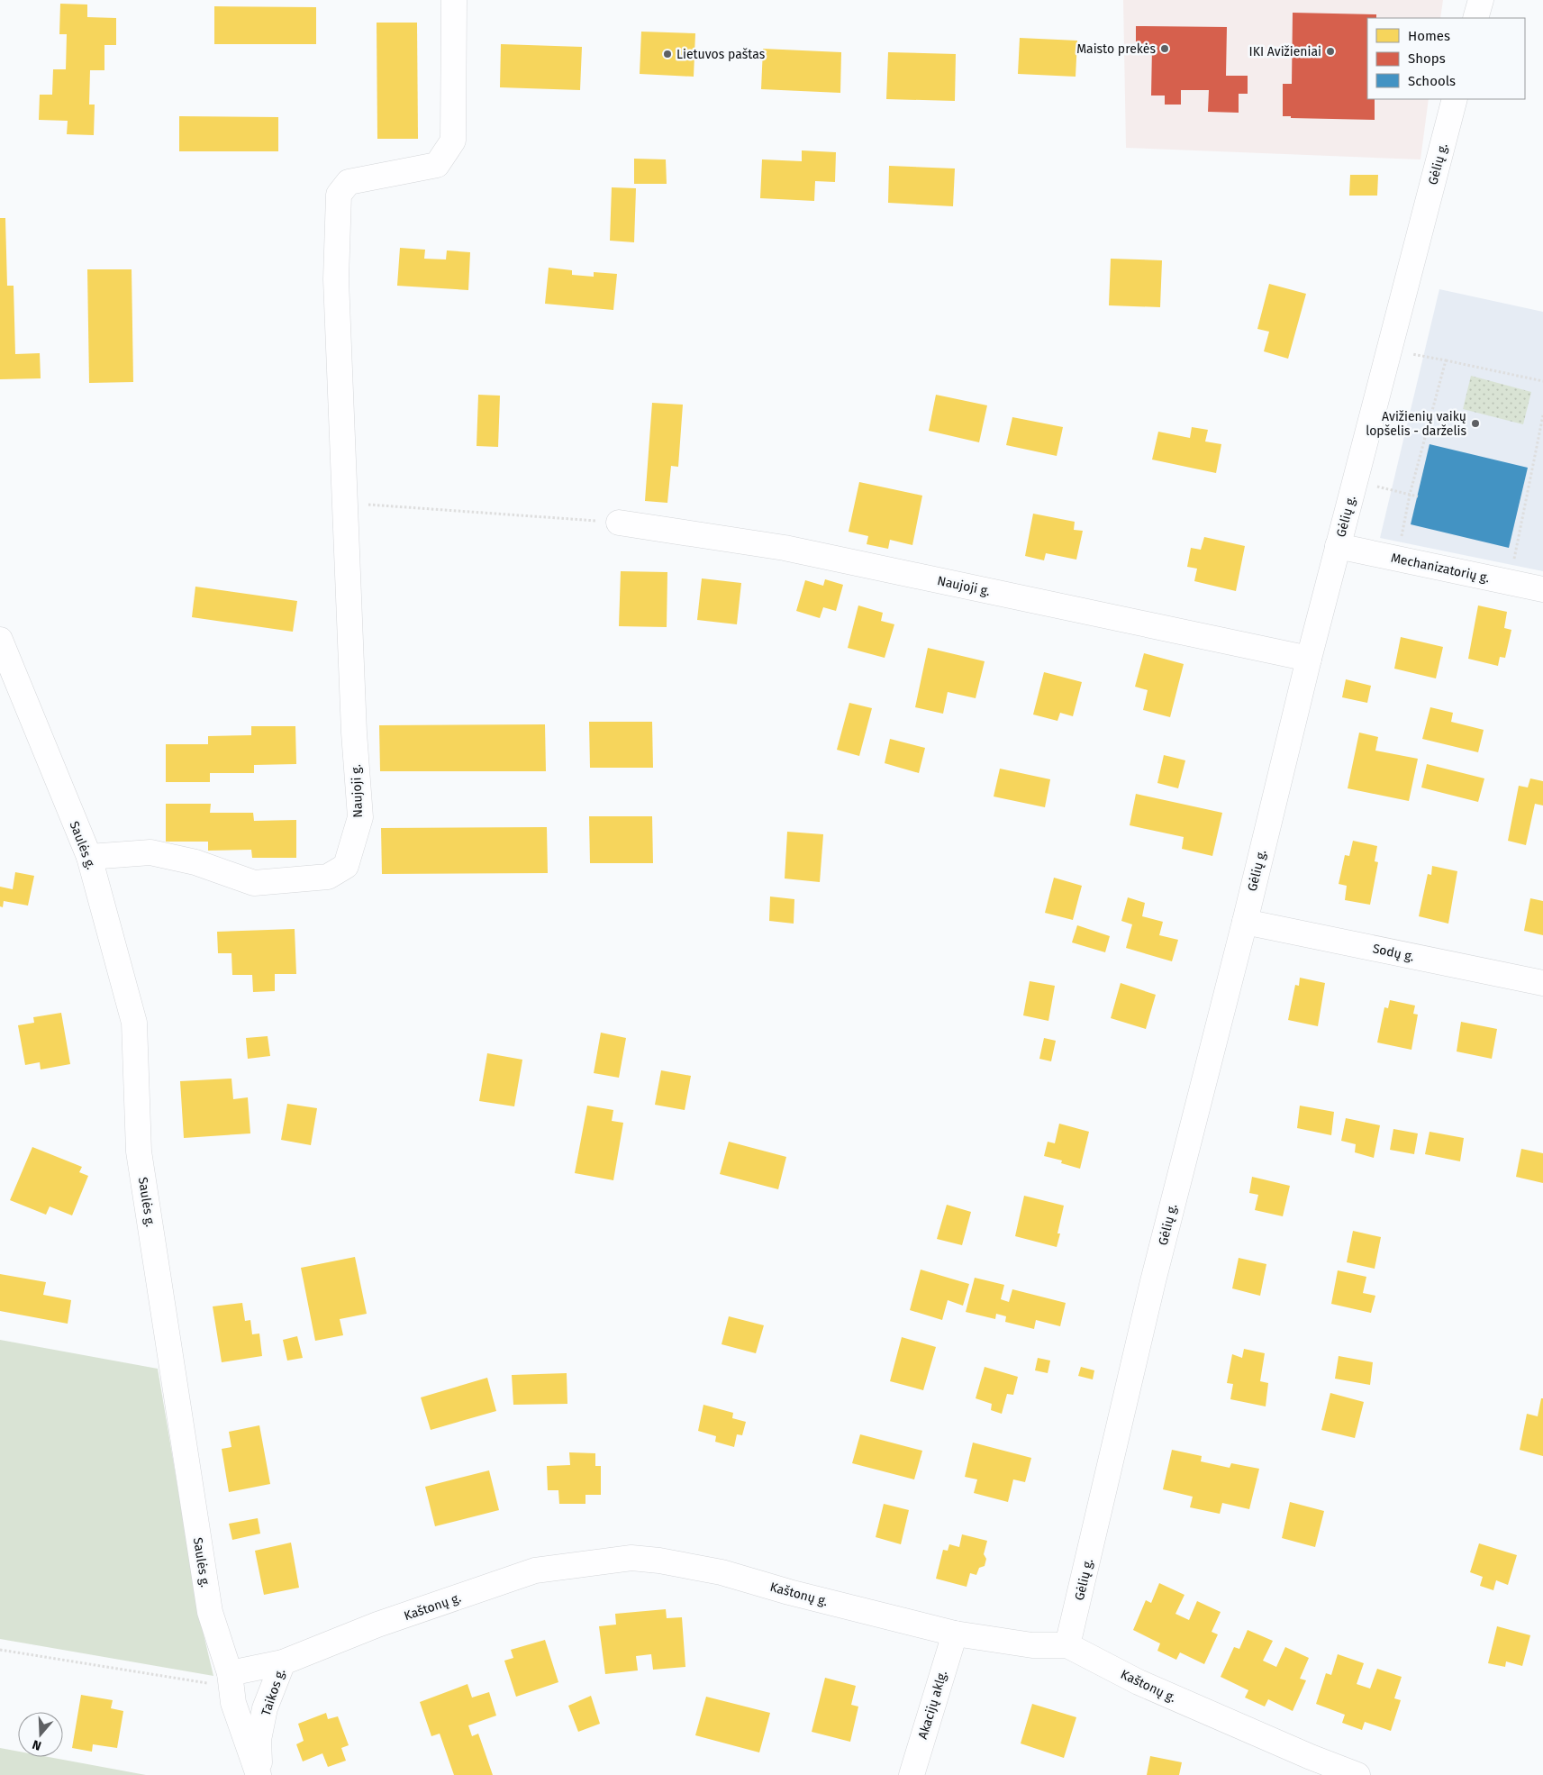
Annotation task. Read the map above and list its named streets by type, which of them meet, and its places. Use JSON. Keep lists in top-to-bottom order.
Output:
{
  "streets": {
    "street": [
      "Gėlių g.",
      "Mechanizatorių g.",
      "Naujoji g.",
      "Saulės g.",
      "Sodų g.",
      "Kaštonų g.",
      "Taikos g.",
      "Akacijų aklg."
    ]
  },
  "crossings": [
    ["Gėlių g.", "Mechanizatorių g."],
    ["Gėlių g.", "Naujoji g."],
    ["Gėlių g.", "Sodų g."],
    ["Gėlių g.", "Kaštonų g."],
    ["Naujoji g.", "Saulės g."],
    ["Saulės g.", "Kaštonų g."],
    ["Saulės g.", "Taikos g."],
    ["Kaštonų g.", "Taikos g."],
    ["Kaštonų g.", "Akacijų aklg."]
  ],
  "places": [
    "Maisto prekės",
    "IKI Avižieniai",
    "Lietuvos paštas",
    "Avižienių vaikų lopšelis - darželis"
  ],
  "legend": ["Homes", "Shops", "Schools"],
  "north": "bottom"
}
